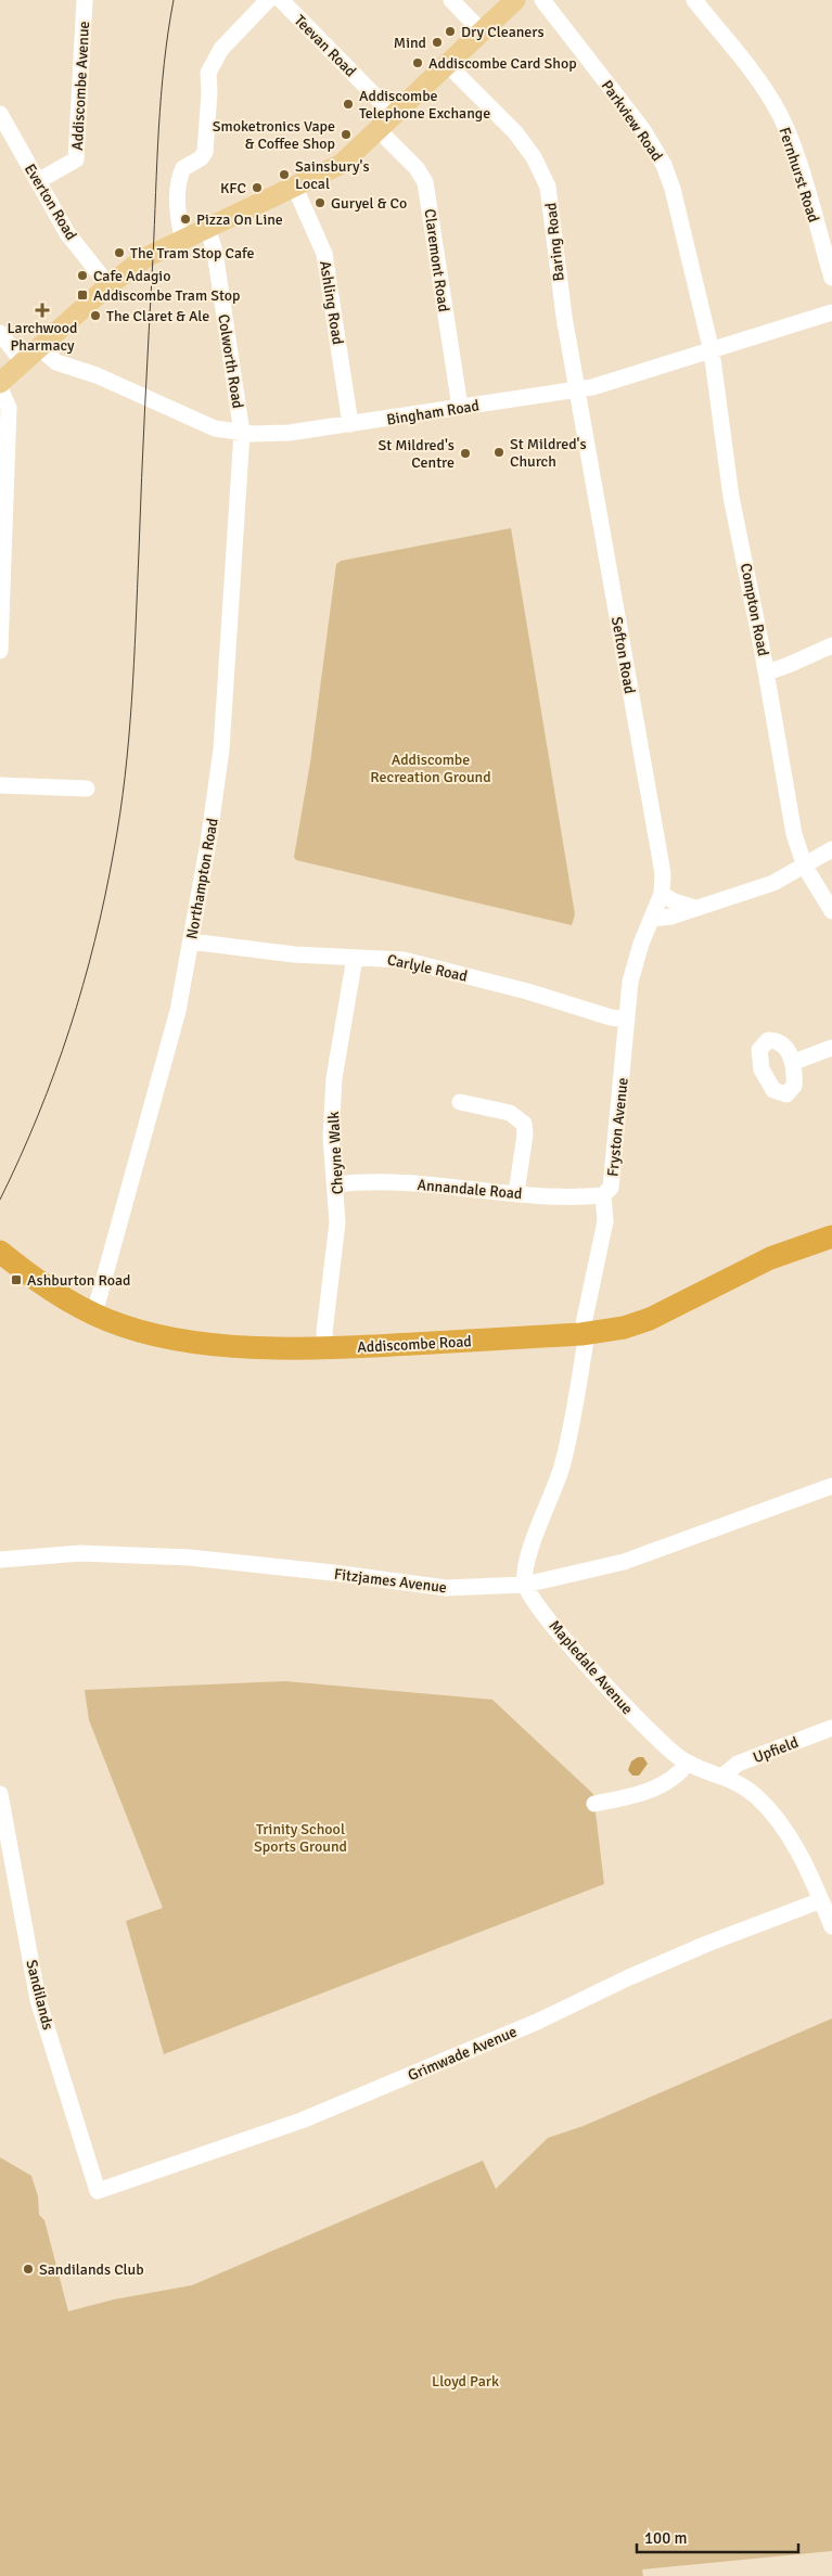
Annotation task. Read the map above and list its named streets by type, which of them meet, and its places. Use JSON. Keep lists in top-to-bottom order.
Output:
{
  "streets": {
    "highway": ["Addiscombe Road"],
    "street": [
      "Teevan Road",
      "Addiscombe Avenue",
      "Parkview Road",
      "Fernhurst Road",
      "Everton Road",
      "Baring Road",
      "Claremont Road",
      "Ashling Road",
      "Colworth Road",
      "Bingham Road",
      "Compton Road",
      "Sefton Road",
      "Northampton Road",
      "Carlyle Road",
      "Fryston Avenue",
      "Cheyne Walk",
      "Annandale Road",
      "Fitzjames Avenue",
      "Mapledale Avenue",
      "Upfield",
      "Sandilands",
      "Grimwade Avenue"
    ]
  },
  "crossings": [
    ["Addiscombe Avenue", "Everton Road"],
    ["Parkview Road", "Bingham Road"],
    ["Parkview Road", "Compton Road"],
    ["Baring Road", "Bingham Road"],
    ["Baring Road", "Sefton Road"],
    ["Claremont Road", "Bingham Road"],
    ["Ashling Road", "Bingham Road"],
    ["Colworth Road", "Bingham Road"],
    ["Colworth Road", "Northampton Road"],
    ["Bingham Road", "Compton Road"],
    ["Bingham Road", "Sefton Road"],
    ["Bingham Road", "Northampton Road"],
    ["Sefton Road", "Fryston Avenue"],
    ["Northampton Road", "Carlyle Road"],
    ["Northampton Road", "Addiscombe Road"],
    ["Carlyle Road", "Fryston Avenue"],
    ["Carlyle Road", "Cheyne Walk"],
    ["Fryston Avenue", "Annandale Road"],
    ["Fryston Avenue", "Addiscombe Road"],
    ["Cheyne Walk", "Annandale Road"],
    ["Cheyne Walk", "Addiscombe Road"],
    ["Fitzjames Avenue", "Mapledale Avenue"],
    ["Mapledale Avenue", "Upfield"],
    ["Mapledale Avenue", "Grimwade Avenue"],
    ["Sandilands", "Grimwade Avenue"]
  ],
  "parks": ["Addiscombe Recreation Ground", "Trinity School Sports Ground", "Lloyd Park"],
  "places": {
    "other": [
      "Dry Cleaners",
      "Mind",
      "Addiscombe Card Shop",
      "Addiscombe Telephone Exchange",
      "Smoketronics Vape & Coffee Shop",
      "Sainsbury's Local",
      "KFC",
      "Guryel & Co",
      "Pizza On Line",
      "The Tram Stop Cafe",
      "Cafe Adagio",
      "The Claret & Ale",
      "St Mildred's Church",
      "St Mildred's Centre",
      "Sandilands Club"
    ],
    "transit": ["Addiscombe Tram Stop", "Ashburton Road"],
    "health": ["Larchwood Pharmacy"]
  },
  "scale_bar": "100 m"
}
